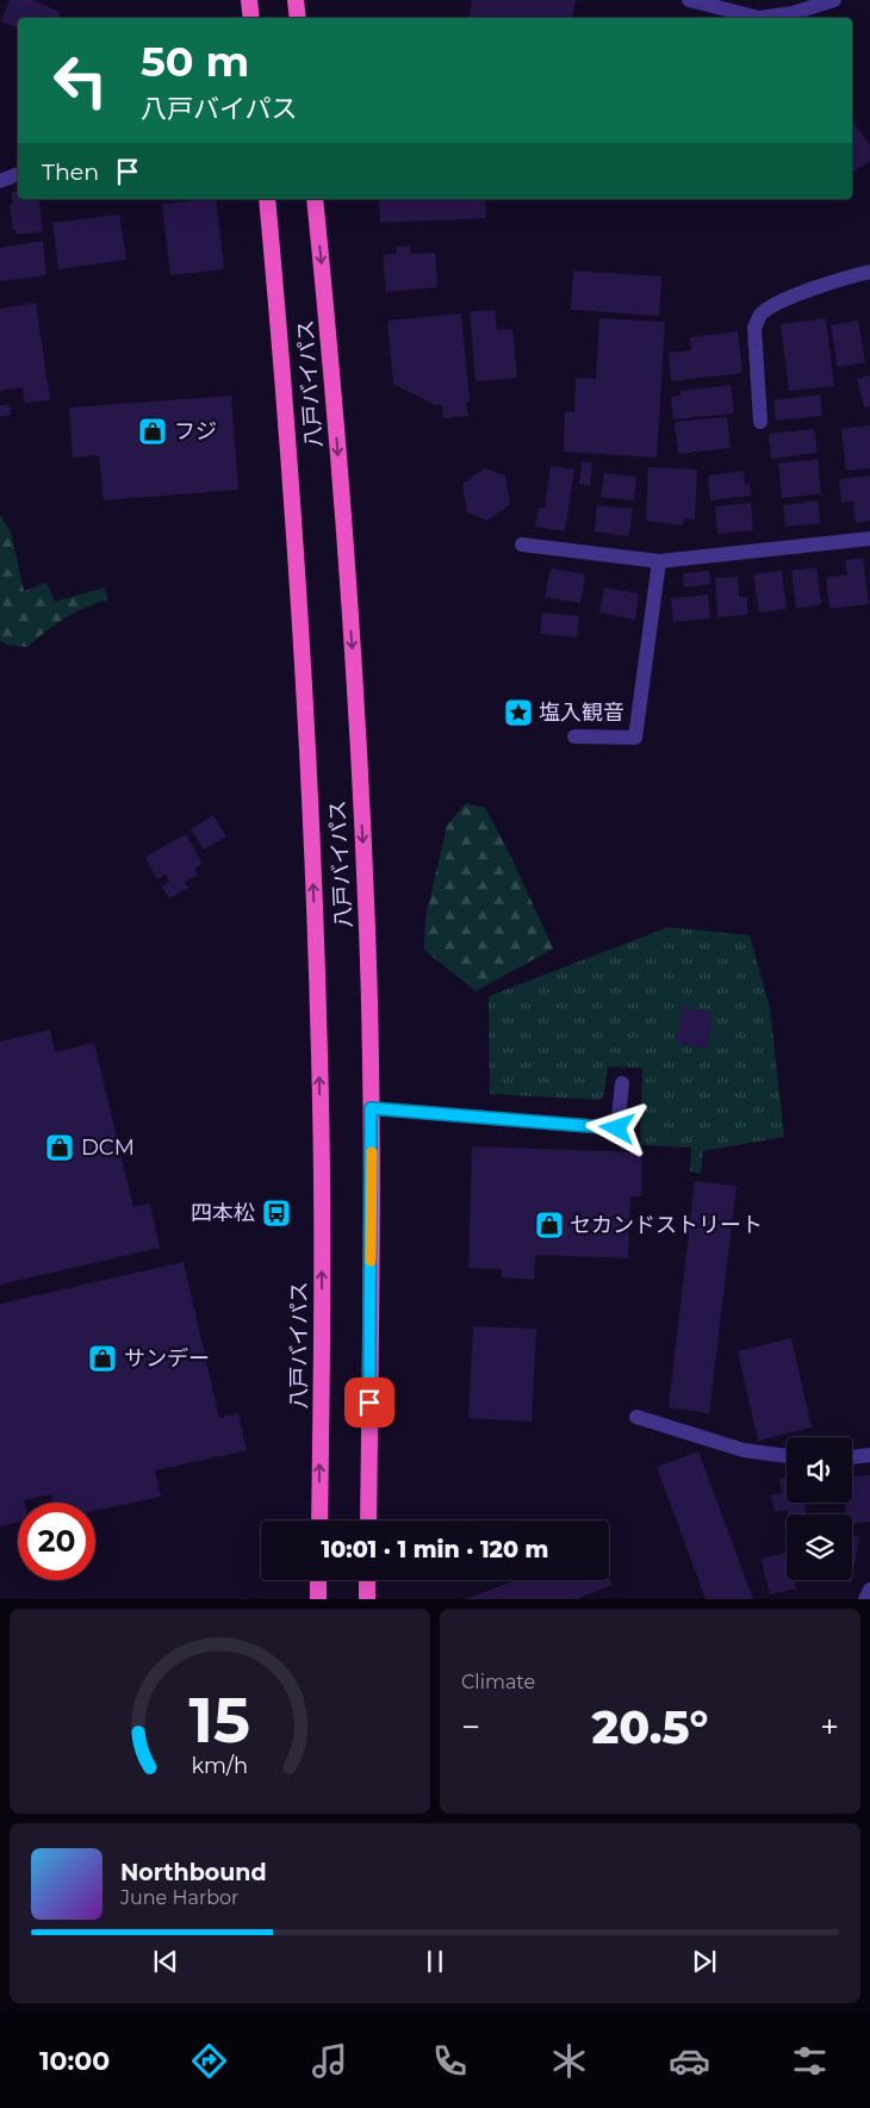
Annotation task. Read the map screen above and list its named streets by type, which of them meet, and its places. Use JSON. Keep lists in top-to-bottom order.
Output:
{
  "streets": {
    "highway": ["八戸バイパス"]
  },
  "places": {
    "shop": [
      "フジ",
      "DCM",
      "セカンドストリート",
      "サンデー"
    ],
    "place": ["塩入観音"],
    "bus stop": ["四本松"]
  },
  "page": {
    "turn": ["50 m", "八戸バイパス"],
    "then": "Then",
    "limit": "20",
    "trip": "10:01 · 1 min · 120 m",
    "tile": "Climate",
    "heat": ["−", "20.5°", "+"],
    "song": ["Northbound", "June Harbor"],
    "tabs": "10:00",
    "gauge": ["15", "km/h"]
  }
}
